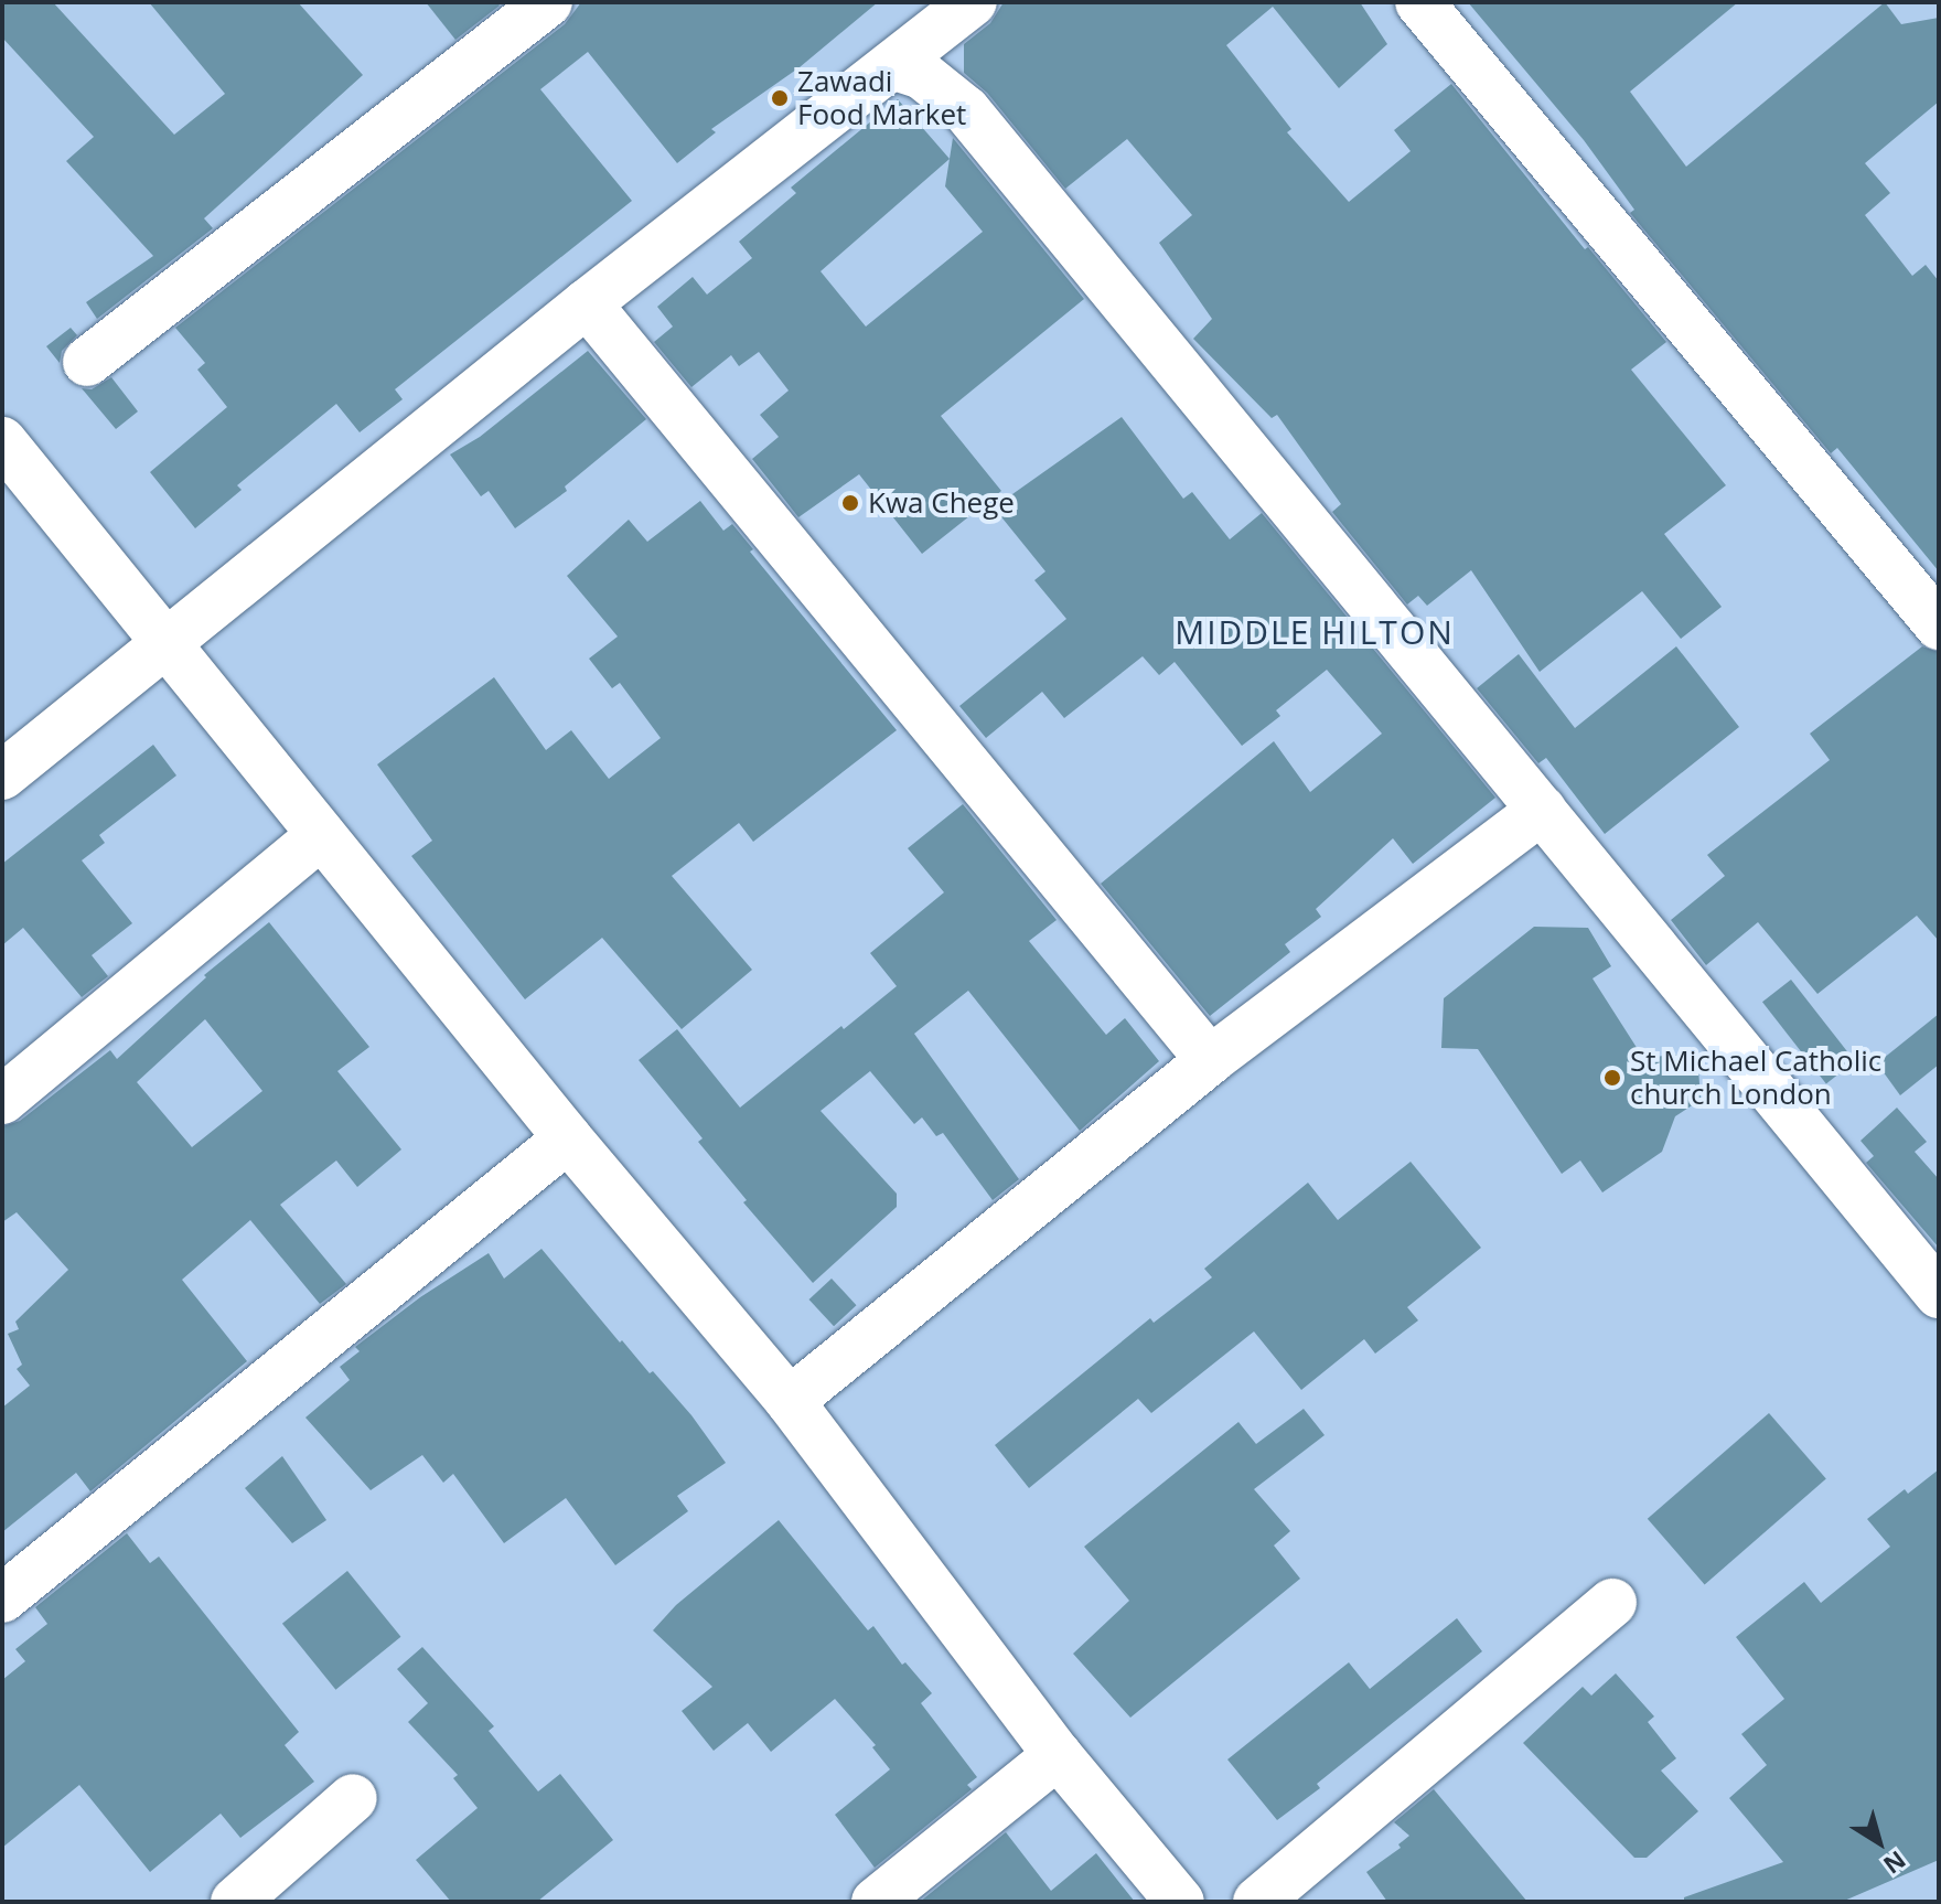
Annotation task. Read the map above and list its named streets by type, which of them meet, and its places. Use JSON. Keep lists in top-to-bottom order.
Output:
{
  "districts": ["MIDDLE HILTON"],
  "places": ["Zawadi Food Market", "Kwa Chege", "St Michael Catholic church London"],
  "north": "bottom right"
}
